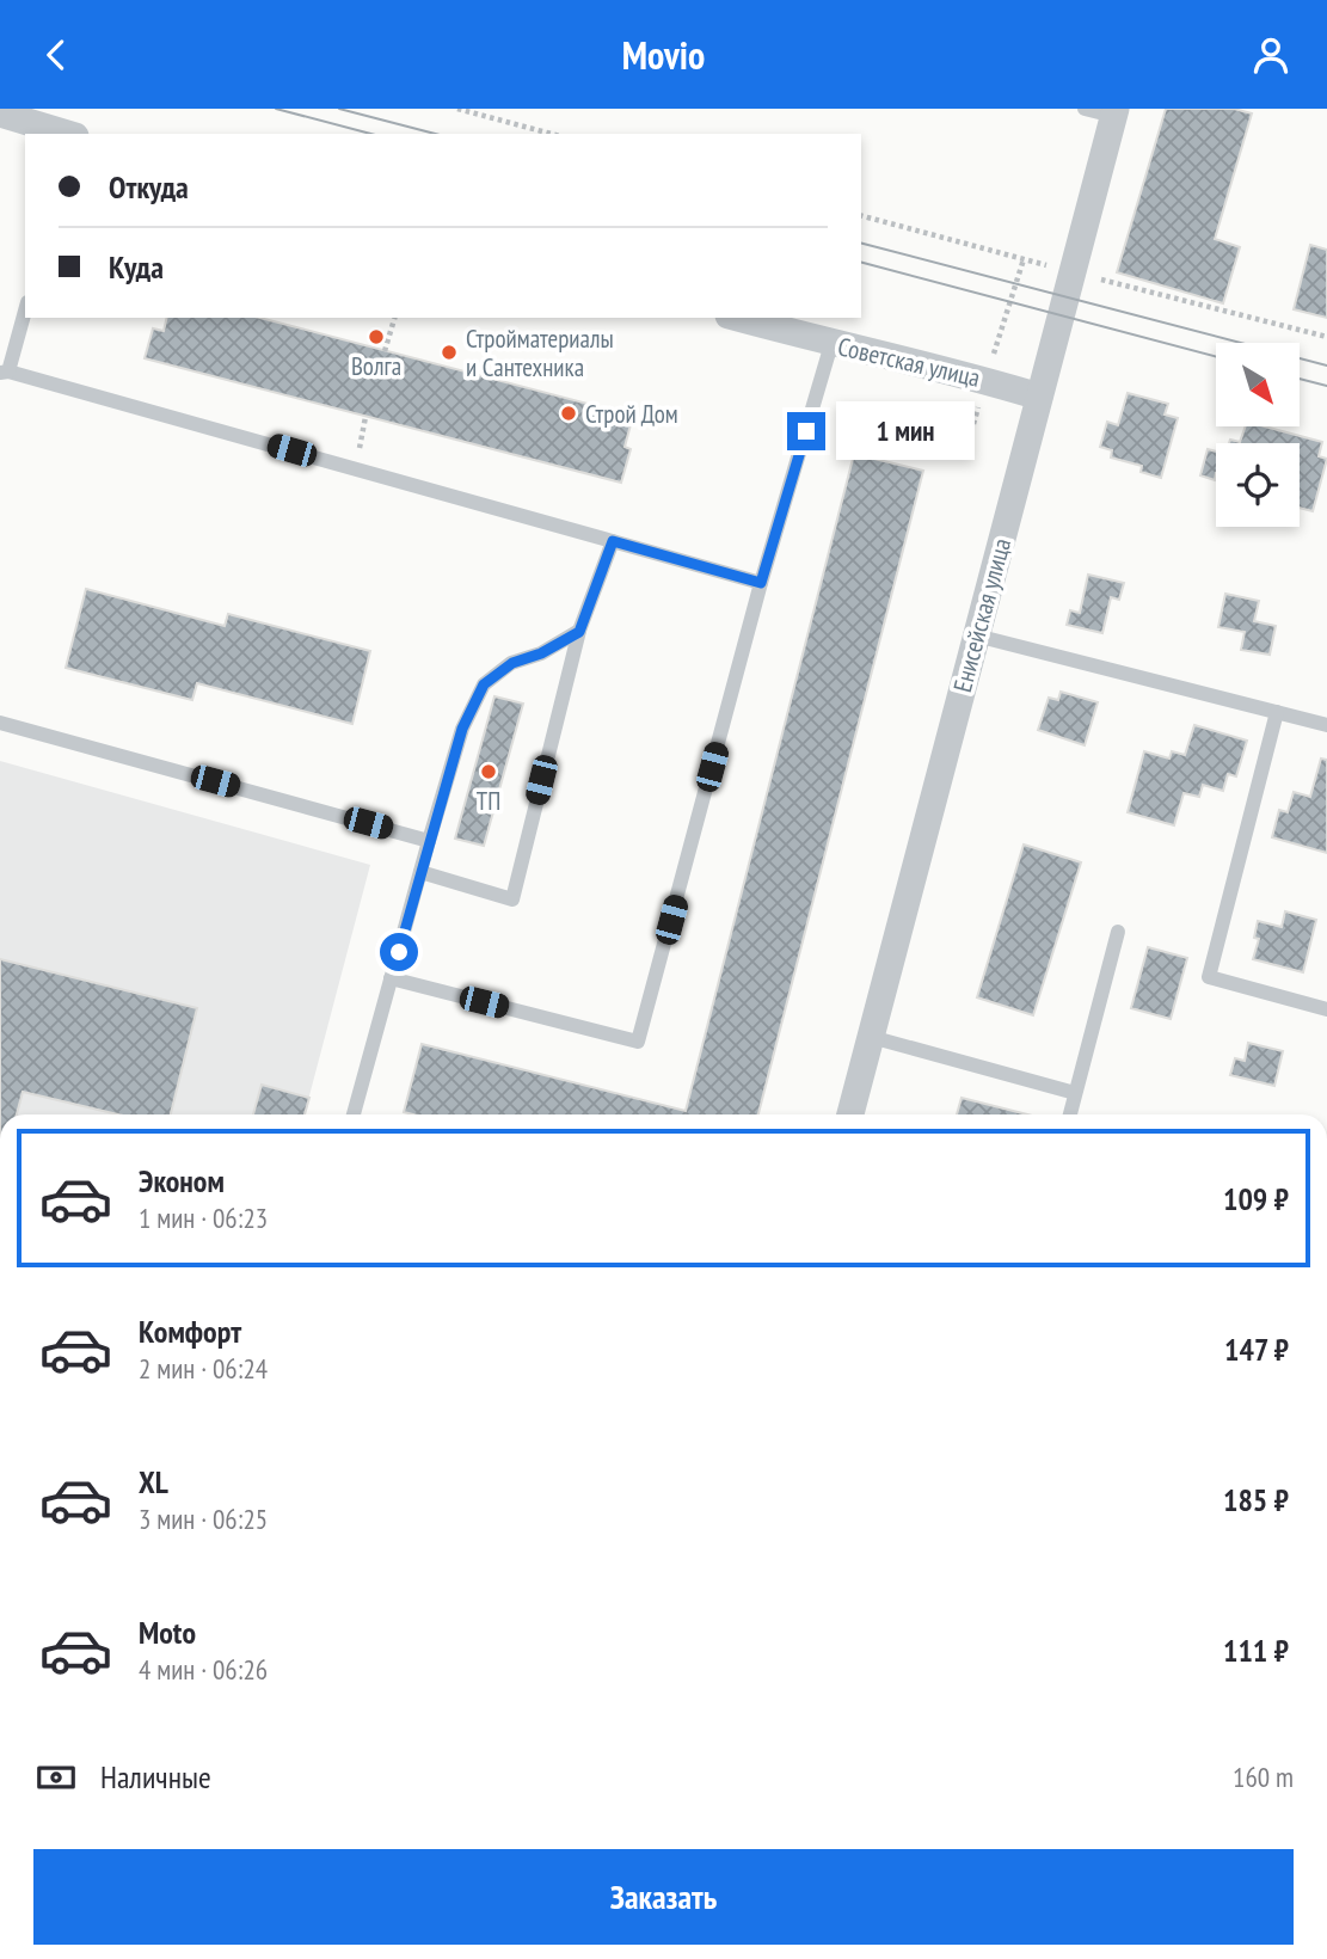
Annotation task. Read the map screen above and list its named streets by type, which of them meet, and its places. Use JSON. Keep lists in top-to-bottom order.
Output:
{
  "streets": {
    "street": ["Советская улица", "Енисейская улица"]
  },
  "crossings": [
    ["Советская улица", "Енисейская улица"]
  ],
  "places": [
    "Волга",
    "Стройматериалы и Сантехника",
    "Строй Дом",
    "ТП"
  ],
  "north": "bottom right",
  "page": {
    "header": "Movio",
    "banner": ["Откуда", "Куда"],
    "bubble": "1 мин",
    "list": [
      {
        "name": "Эконом",
        "note": "1 мин · 06:23",
        "value": "109 ₽"
      },
      {
        "name": "Комфорт",
        "note": "2 мин · 06:24",
        "value": "147 ₽"
      },
      {
        "name": "XL",
        "note": "3 мин · 06:25",
        "value": "185 ₽"
      },
      {
        "name": "Moto",
        "note": "4 мин · 06:26",
        "value": "111 ₽"
      }
    ],
    "pay": ["Наличные", "160 m"],
    "buttons": "Заказать"
  }
}
